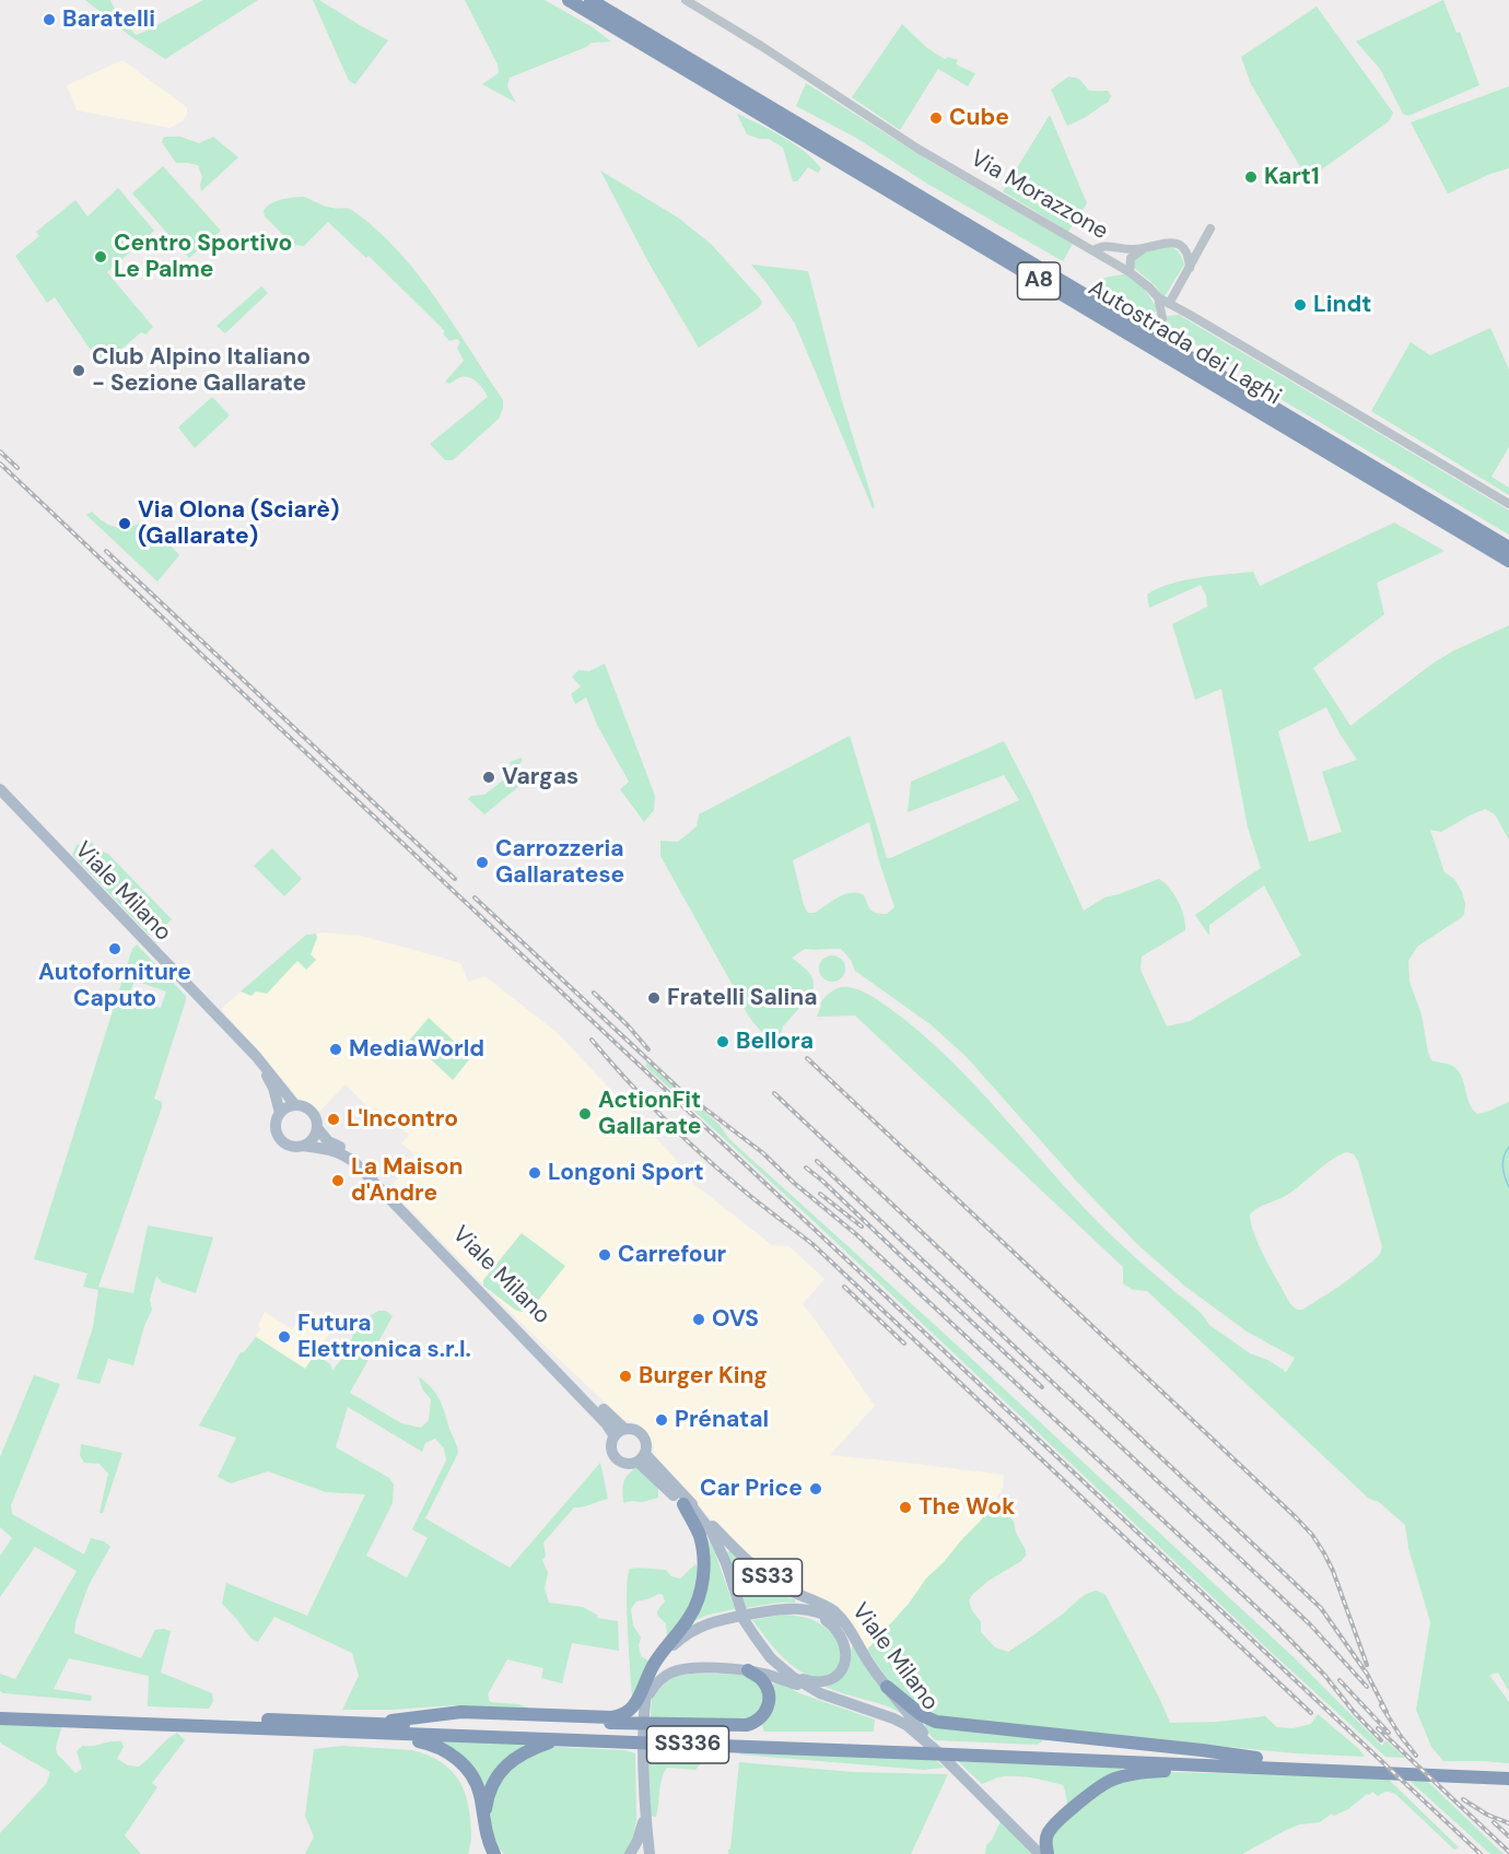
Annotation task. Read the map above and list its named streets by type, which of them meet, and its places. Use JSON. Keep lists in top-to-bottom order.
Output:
{
  "streets": {
    "highway": ["A8", "Autostrada dei Laghi", "SS336"],
    "main road": ["Viale Milano", "SS33"],
    "street": ["Via Morazzone"]
  },
  "places": [
    "Baratelli",
    "Cube",
    "Kart1",
    "Centro Sportivo Le Palme",
    "Lindt",
    "Club Alpino Italiano - Sezione Gallarate",
    "Via Olona (Sciarè) (Gallarate)",
    "Vargas",
    "Carrozzeria Gallaratese",
    "Autoforniture Caputo",
    "Fratelli Salina",
    "Bellora",
    "MediaWorld",
    "ActionFit Gallarate",
    "L'Incontro",
    "Longoni Sport",
    "La Maison d'Andre",
    "Carrefour",
    "OVS",
    "Futura Elettronica s.r.l.",
    "Burger King",
    "Prénatal",
    "Car Price",
    "The Wok"
  ]
}
